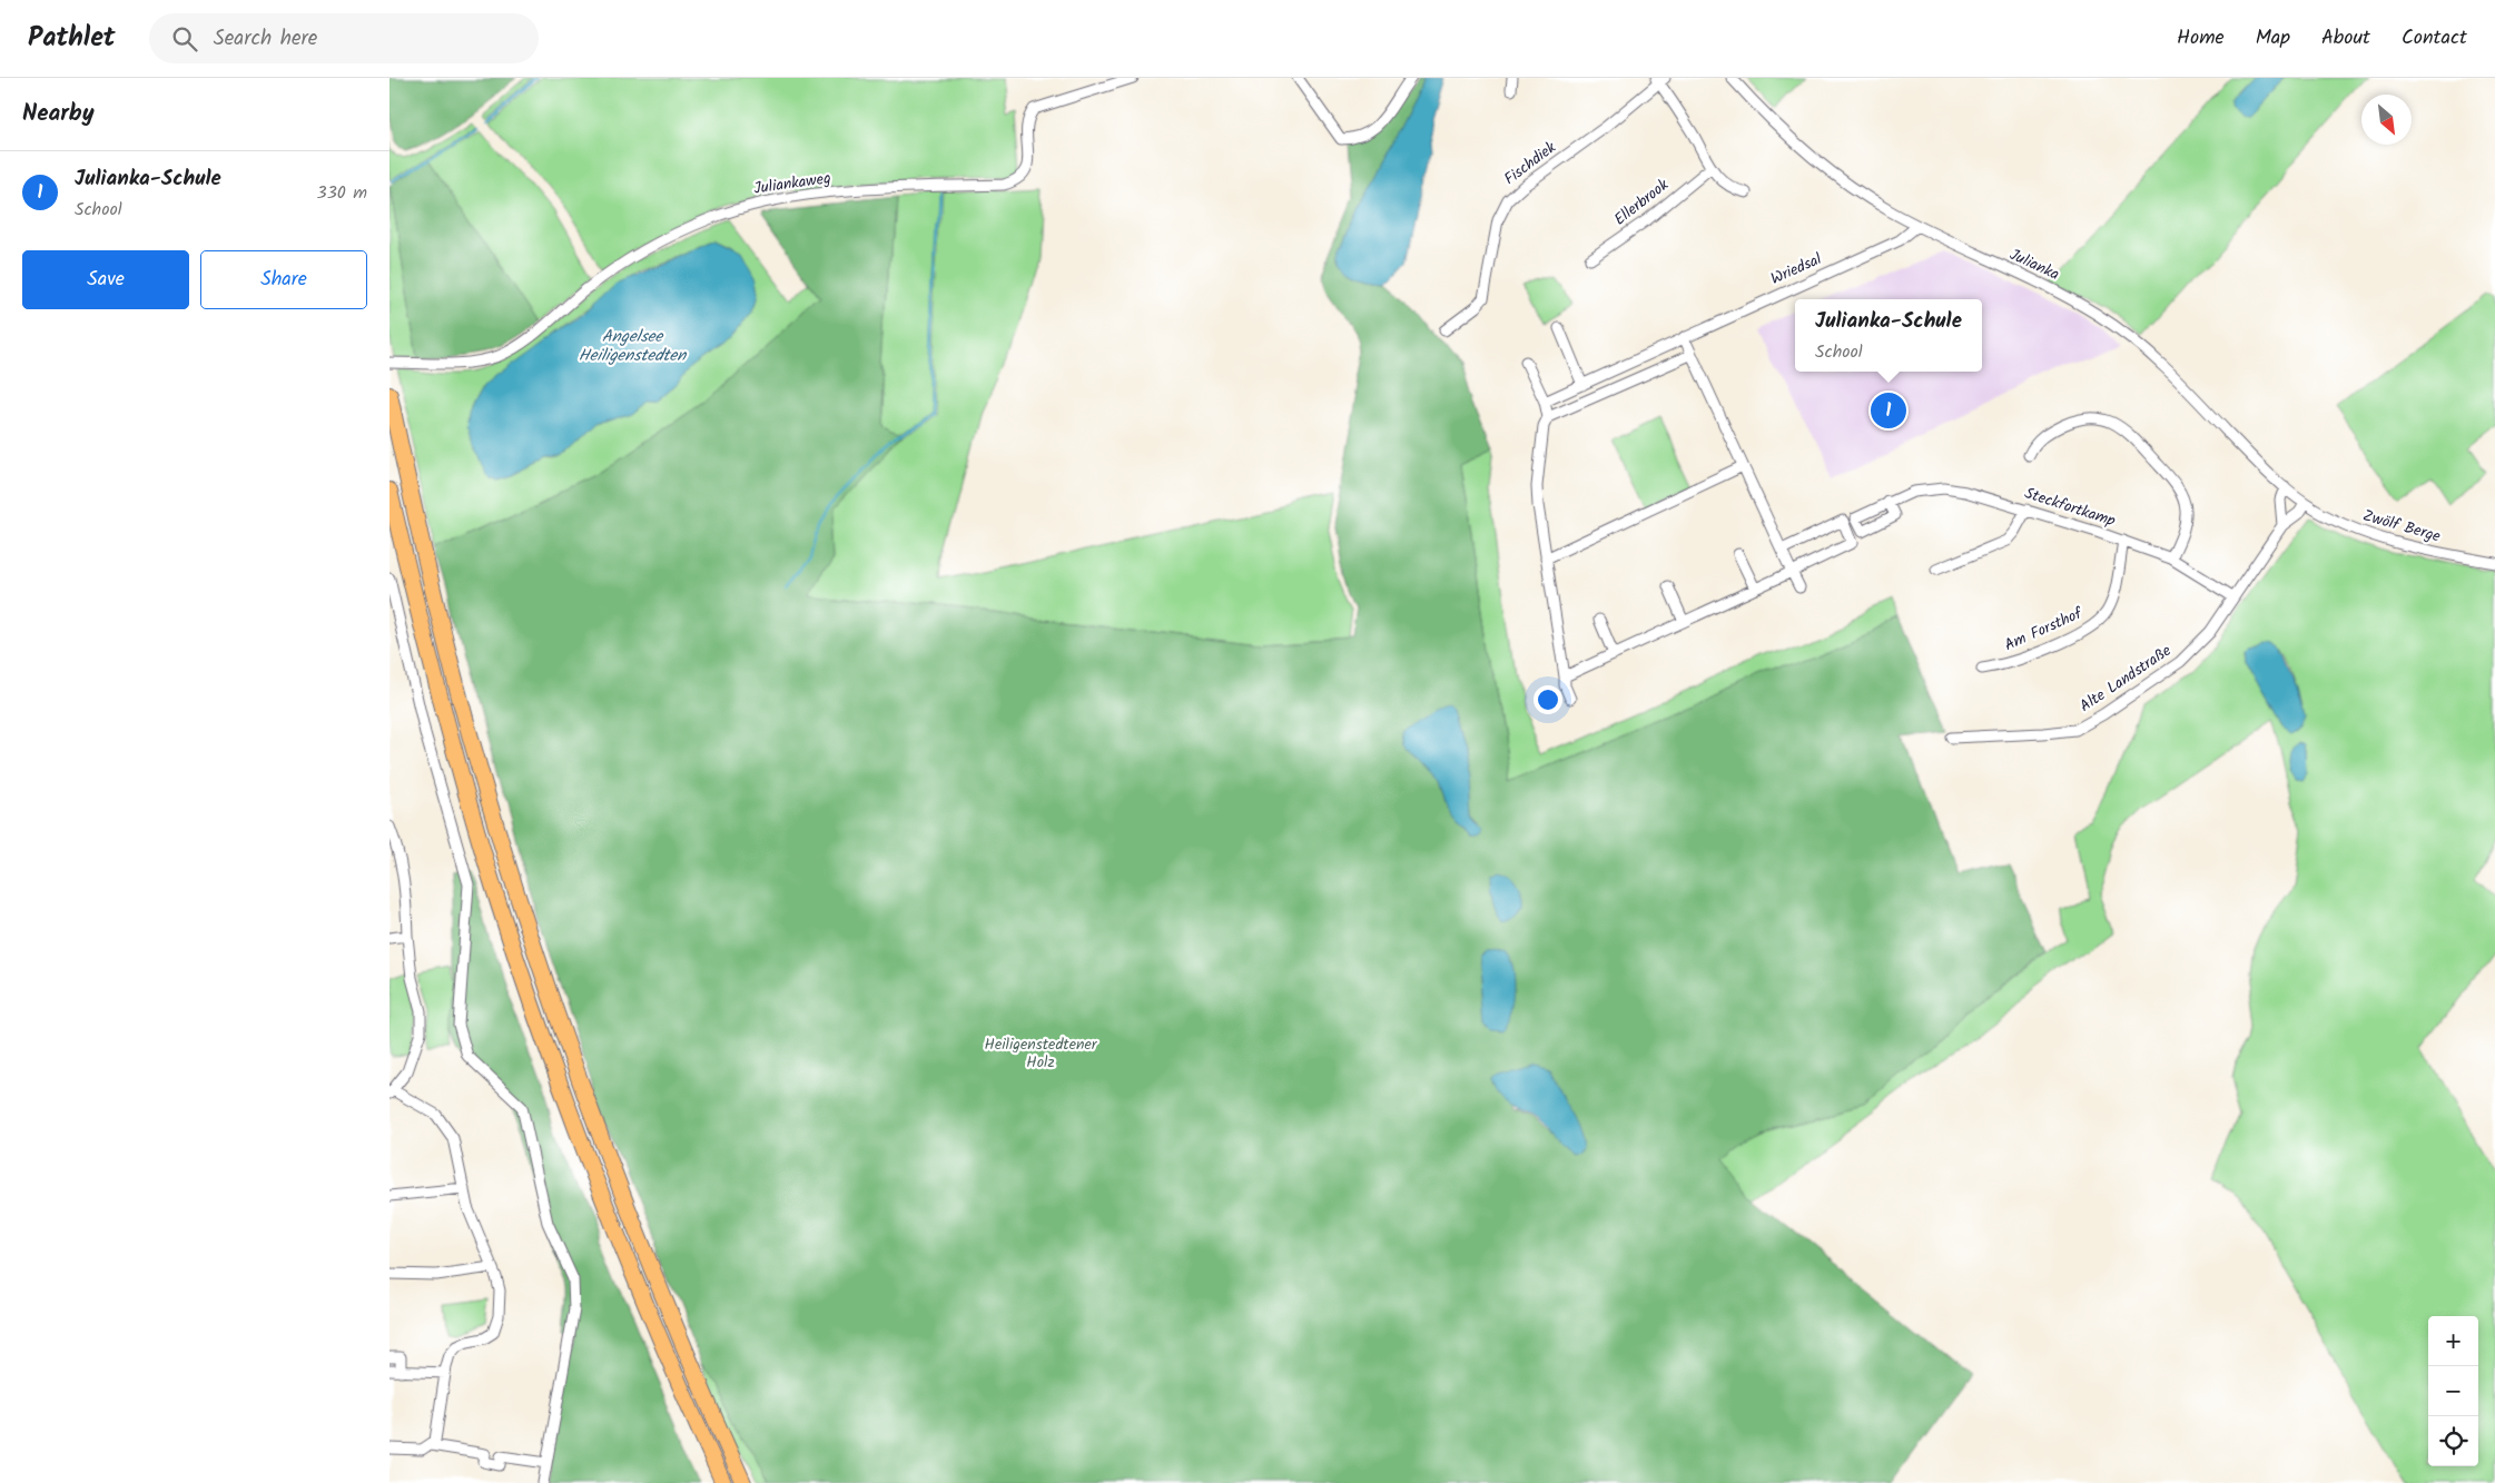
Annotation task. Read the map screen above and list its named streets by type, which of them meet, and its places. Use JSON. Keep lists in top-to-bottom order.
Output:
{
  "streets": {
    "street": [
      "Fischdiek",
      "Juliankaweg",
      "Ellerbrook",
      "Julianka",
      "Wriedsal",
      "Steckfortkamp",
      "Zwölf Berge",
      "Am Forsthof",
      "Alte Landstraße"
    ]
  },
  "crossings": [
    ["Julianka", "Wriedsal"],
    ["Julianka", "Zwölf Berge"],
    ["Julianka", "Alte Landstraße"],
    ["Steckfortkamp", "Am Forsthof"],
    ["Steckfortkamp", "Alte Landstraße"],
    ["Zwölf Berge", "Alte Landstraße"]
  ],
  "water": ["Angelsee Heiligenstedten"],
  "parks": ["Heiligenstedtener Holz"],
  "north": "bottom right",
  "page": {
    "header": "Pathlet",
    "search": "Search here",
    "nav": [
      "Home",
      "Map",
      "About",
      "Contact"
    ],
    "heading": "Nearby",
    "list": [
      {
        "mark": "1",
        "name": "Julianka-Schule",
        "note": "School",
        "value": "330 m"
      }
    ],
    "buttons": ["Save", "Share"],
    "popup": ["Julianka-Schule", "School"],
    "pins": "1",
    "map_buttons": ["+", "−"]
  }
}
